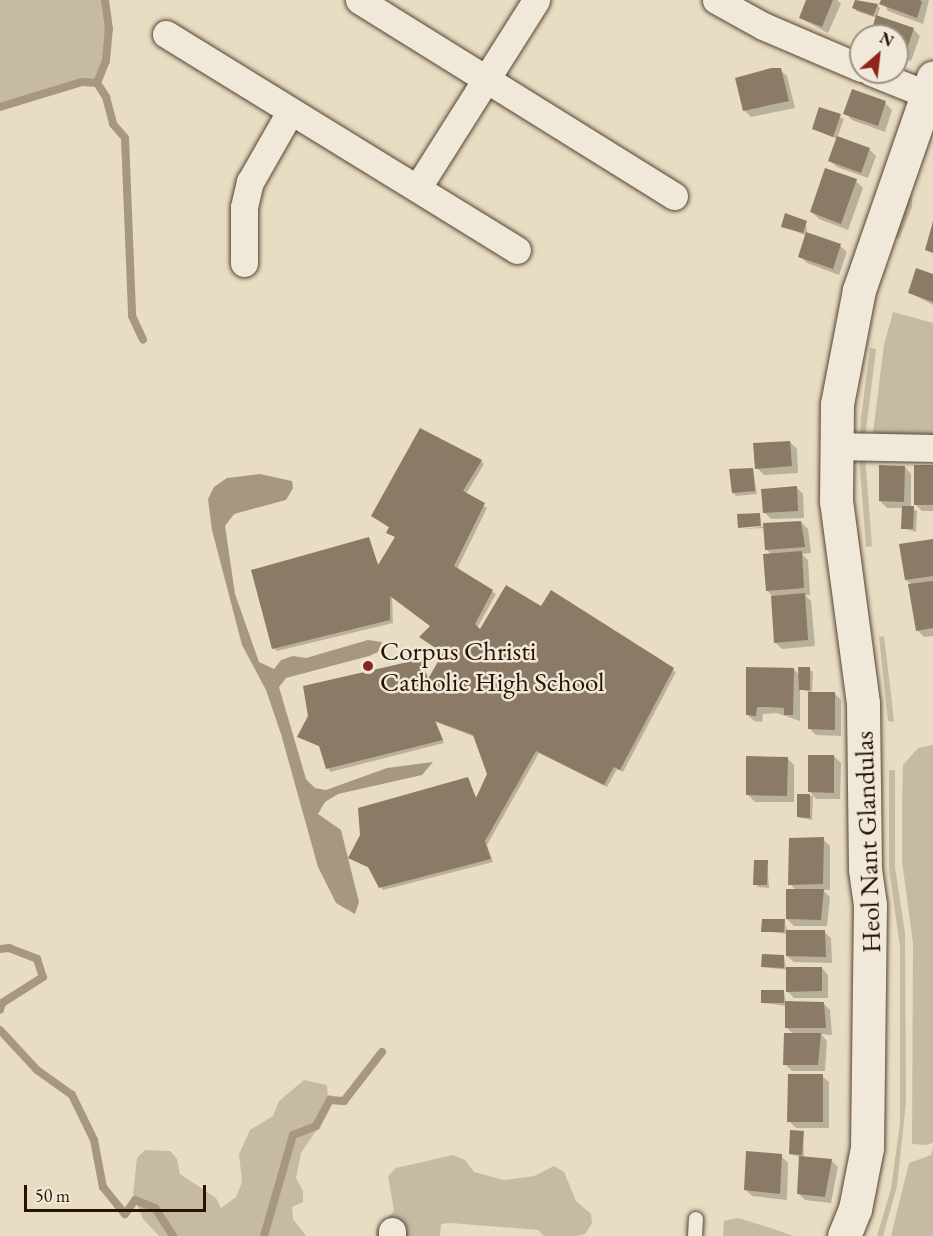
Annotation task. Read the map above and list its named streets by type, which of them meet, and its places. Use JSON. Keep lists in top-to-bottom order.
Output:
{
  "streets": {
    "street": ["Heol Nant Glandulas"]
  },
  "places": ["Corpus Christi Catholic High School"],
  "scale_bar": "50 m",
  "north": "top right"
}
